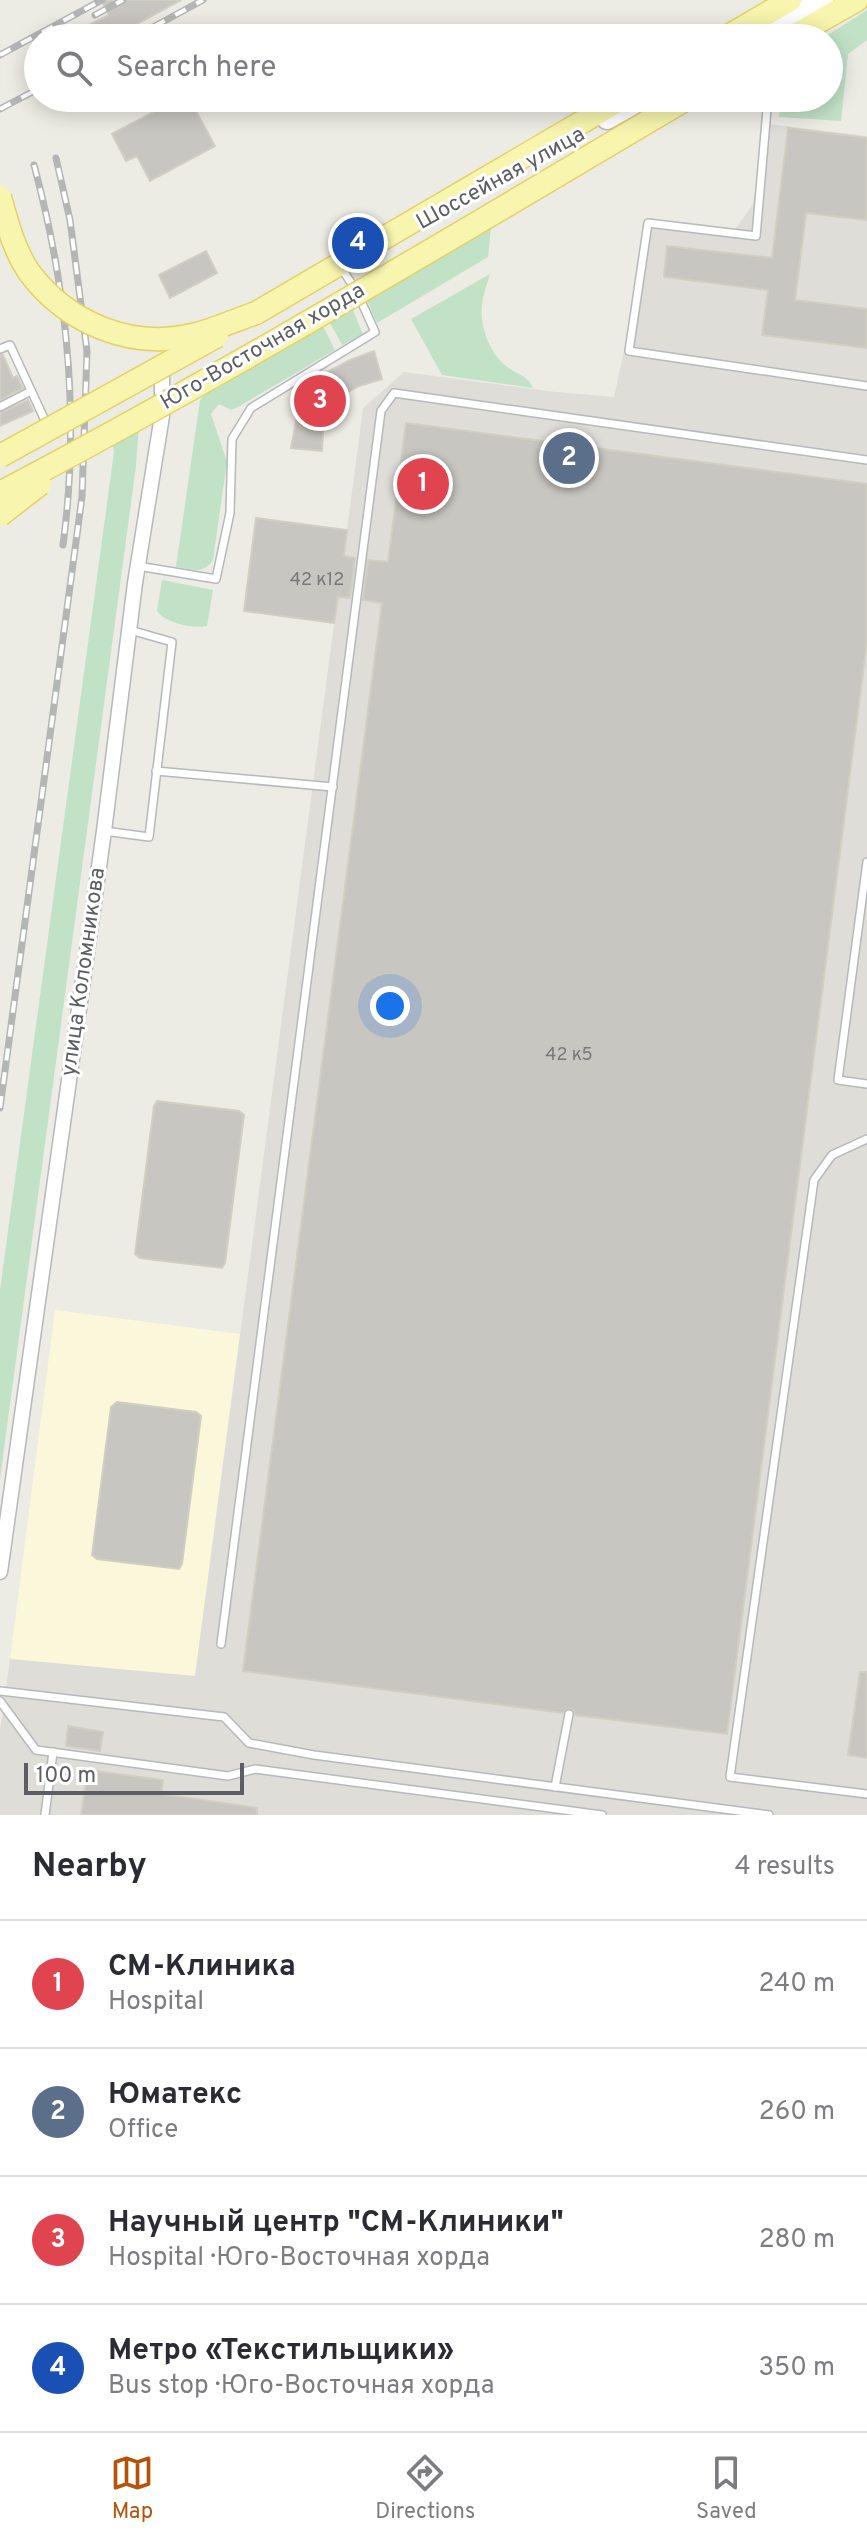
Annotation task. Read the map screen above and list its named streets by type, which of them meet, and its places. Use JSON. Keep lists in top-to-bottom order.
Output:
{
  "streets": {
    "main road": ["Шоссейная улица", "Юго-Восточная хорда"],
    "street": ["улица Коломникова"]
  },
  "crossings": [
    ["Шоссейная улица", "улица Коломникова"]
  ],
  "house_numbers": ["42 к12", "42 к5"],
  "scale_bar": "100 m",
  "page": {
    "search": "Search here",
    "pins": [
      "4",
      "3",
      "2",
      "1"
    ],
    "scale": "100 m",
    "heading": ["Nearby", "4 results"],
    "list": [
      {
        "mark": "1",
        "name": "СМ-Клиника",
        "note": "Hospital",
        "value": "240 m"
      },
      {
        "mark": "2",
        "name": "Юматекс",
        "note": "Office",
        "value": "260 m"
      },
      {
        "mark": "3",
        "name": "Научный центр \"СМ-Клиники\"",
        "note": "Hospital · Юго-Восточная хорда",
        "value": "280 m"
      },
      {
        "mark": "4",
        "name": "Метро «Текстильщики»",
        "note": "Bus stop · Юго-Восточная хорда",
        "value": "350 m"
      }
    ],
    "nav": ["Map", "Directions", "Saved"]
  }
}
